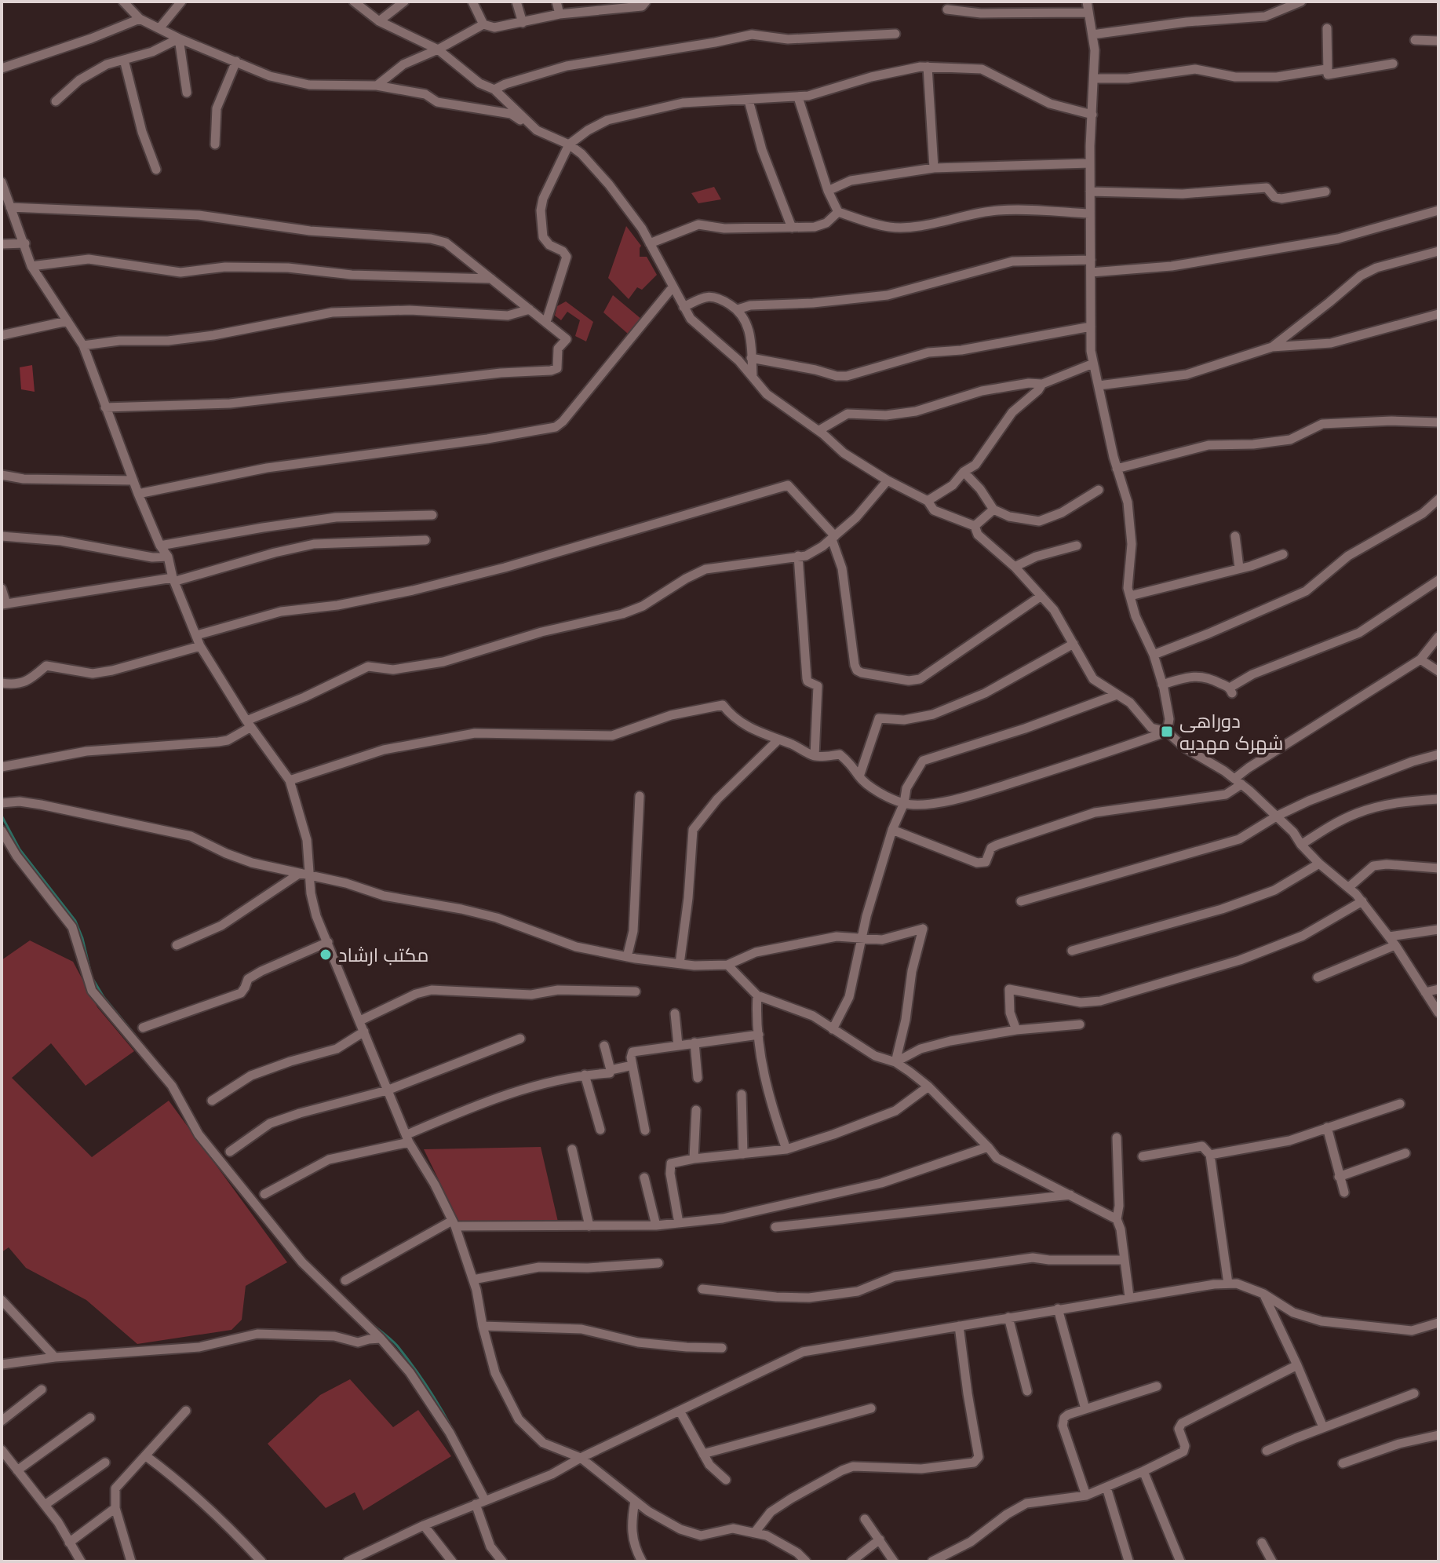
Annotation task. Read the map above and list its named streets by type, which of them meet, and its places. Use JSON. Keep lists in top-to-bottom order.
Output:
{
  "places": {
    "transit": ["دوراهی شهرک مهدیه"],
    "other": ["مکتب ارشاد"]
  }
}
